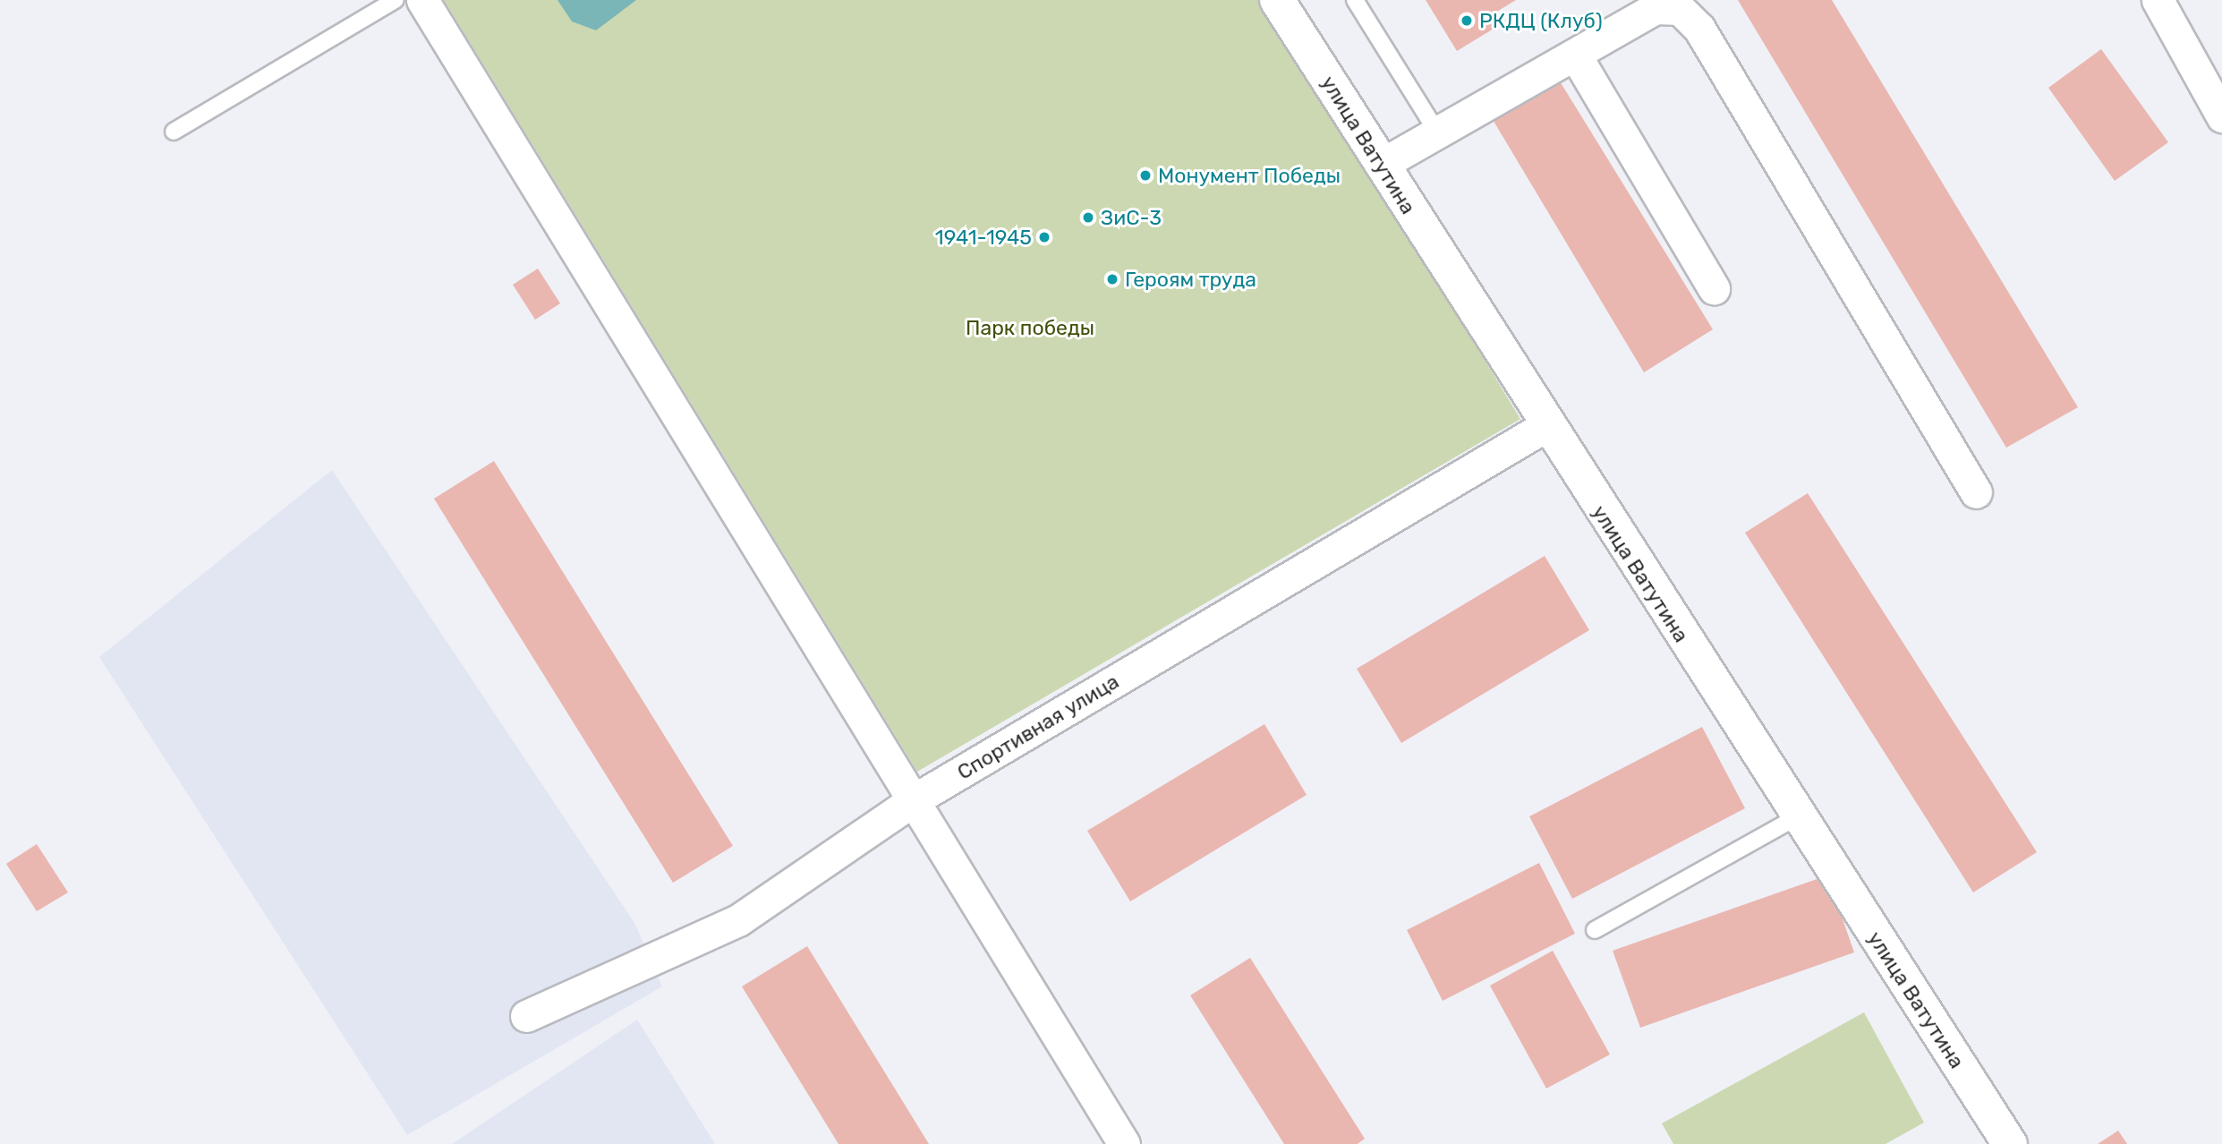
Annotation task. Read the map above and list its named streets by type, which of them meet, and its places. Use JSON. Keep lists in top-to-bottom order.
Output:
{
  "streets": {
    "street": ["улица Ватутина", "Спортивная улица"]
  },
  "crossings": [
    ["улица Ватутина", "Спортивная улица"]
  ],
  "parks": ["Парк победы"],
  "places": [
    "РКДЦ (Клуб)",
    "Монумент Победы",
    "ЗиС-3",
    "1941-1945",
    "Героям труда"
  ]
}
